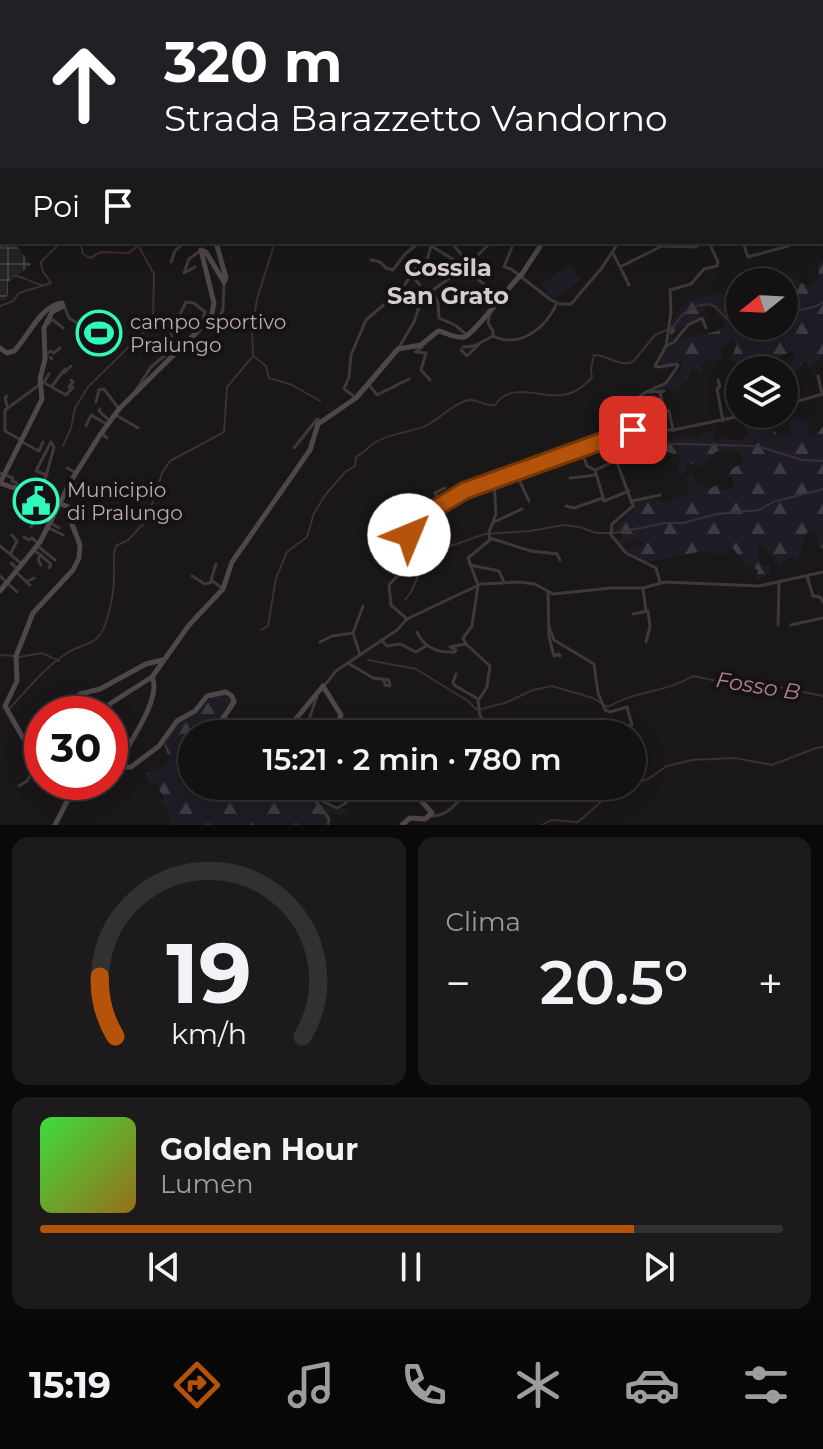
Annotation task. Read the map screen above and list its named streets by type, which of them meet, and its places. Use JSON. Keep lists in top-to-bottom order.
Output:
{
  "districts": ["Cossila San Grato"],
  "water": ["Fosso B"],
  "places": {
    "sports": ["campo sportivo Pralungo"],
    "public building": ["Municipio di Pralungo"]
  },
  "north": "left",
  "page": {
    "turn": ["320 m", "Strada Barazzetto Vandorno"],
    "then": "Poi",
    "limit": "30",
    "trip": "15:21 · 2 min · 780 m",
    "tile": "Clima",
    "heat": ["−", "20.5°", "+"],
    "song": ["Golden Hour", "Lumen"],
    "tabs": "15:19",
    "gauge": ["19", "km/h"]
  }
}
